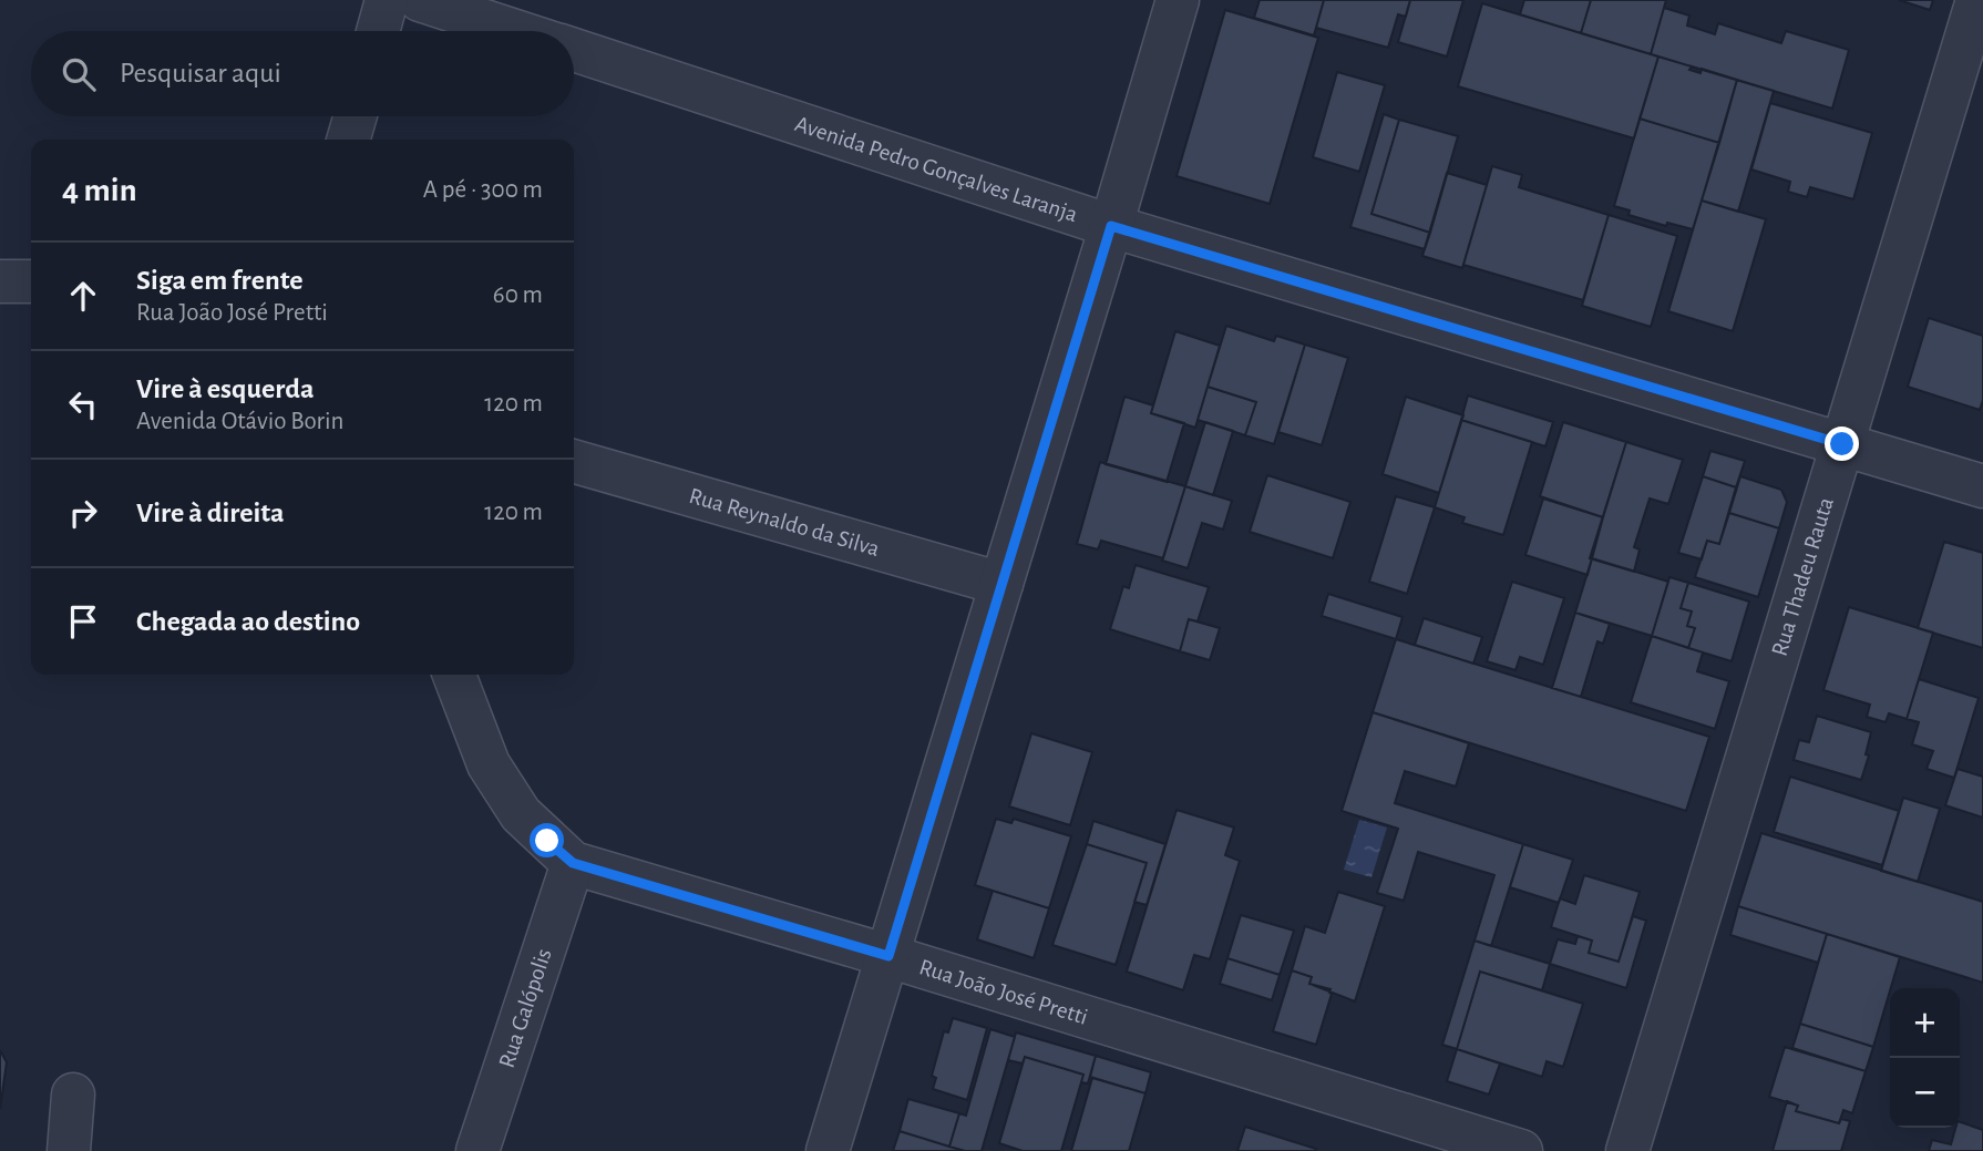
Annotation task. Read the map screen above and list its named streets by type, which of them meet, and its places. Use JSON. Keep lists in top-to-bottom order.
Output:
{
  "streets": {
    "street": [
      "Avenida Pedro Gonçalves Laranja",
      "Rua Reynaldo da Silva",
      "Rua Thadeu Rauta",
      "Rua João José Pretti",
      "Rua Galópolis"
    ]
  },
  "crossings": [
    ["Avenida Pedro Gonçalves Laranja", "Rua Thadeu Rauta"],
    ["Rua João José Pretti", "Rua Galópolis"]
  ],
  "page": {
    "search": "Pesquisar aqui",
    "heading": ["4 min", "A pé · 300 m"],
    "list": [
      ["Siga em frente", "Rua João José Pretti", "60 m"],
      ["Vire à esquerda", "Avenida Otávio Borin", "120 m"],
      ["Vire à direita", "120 m"],
      "Chegada ao destino"
    ],
    "map_buttons": ["+", "−"]
  }
}
